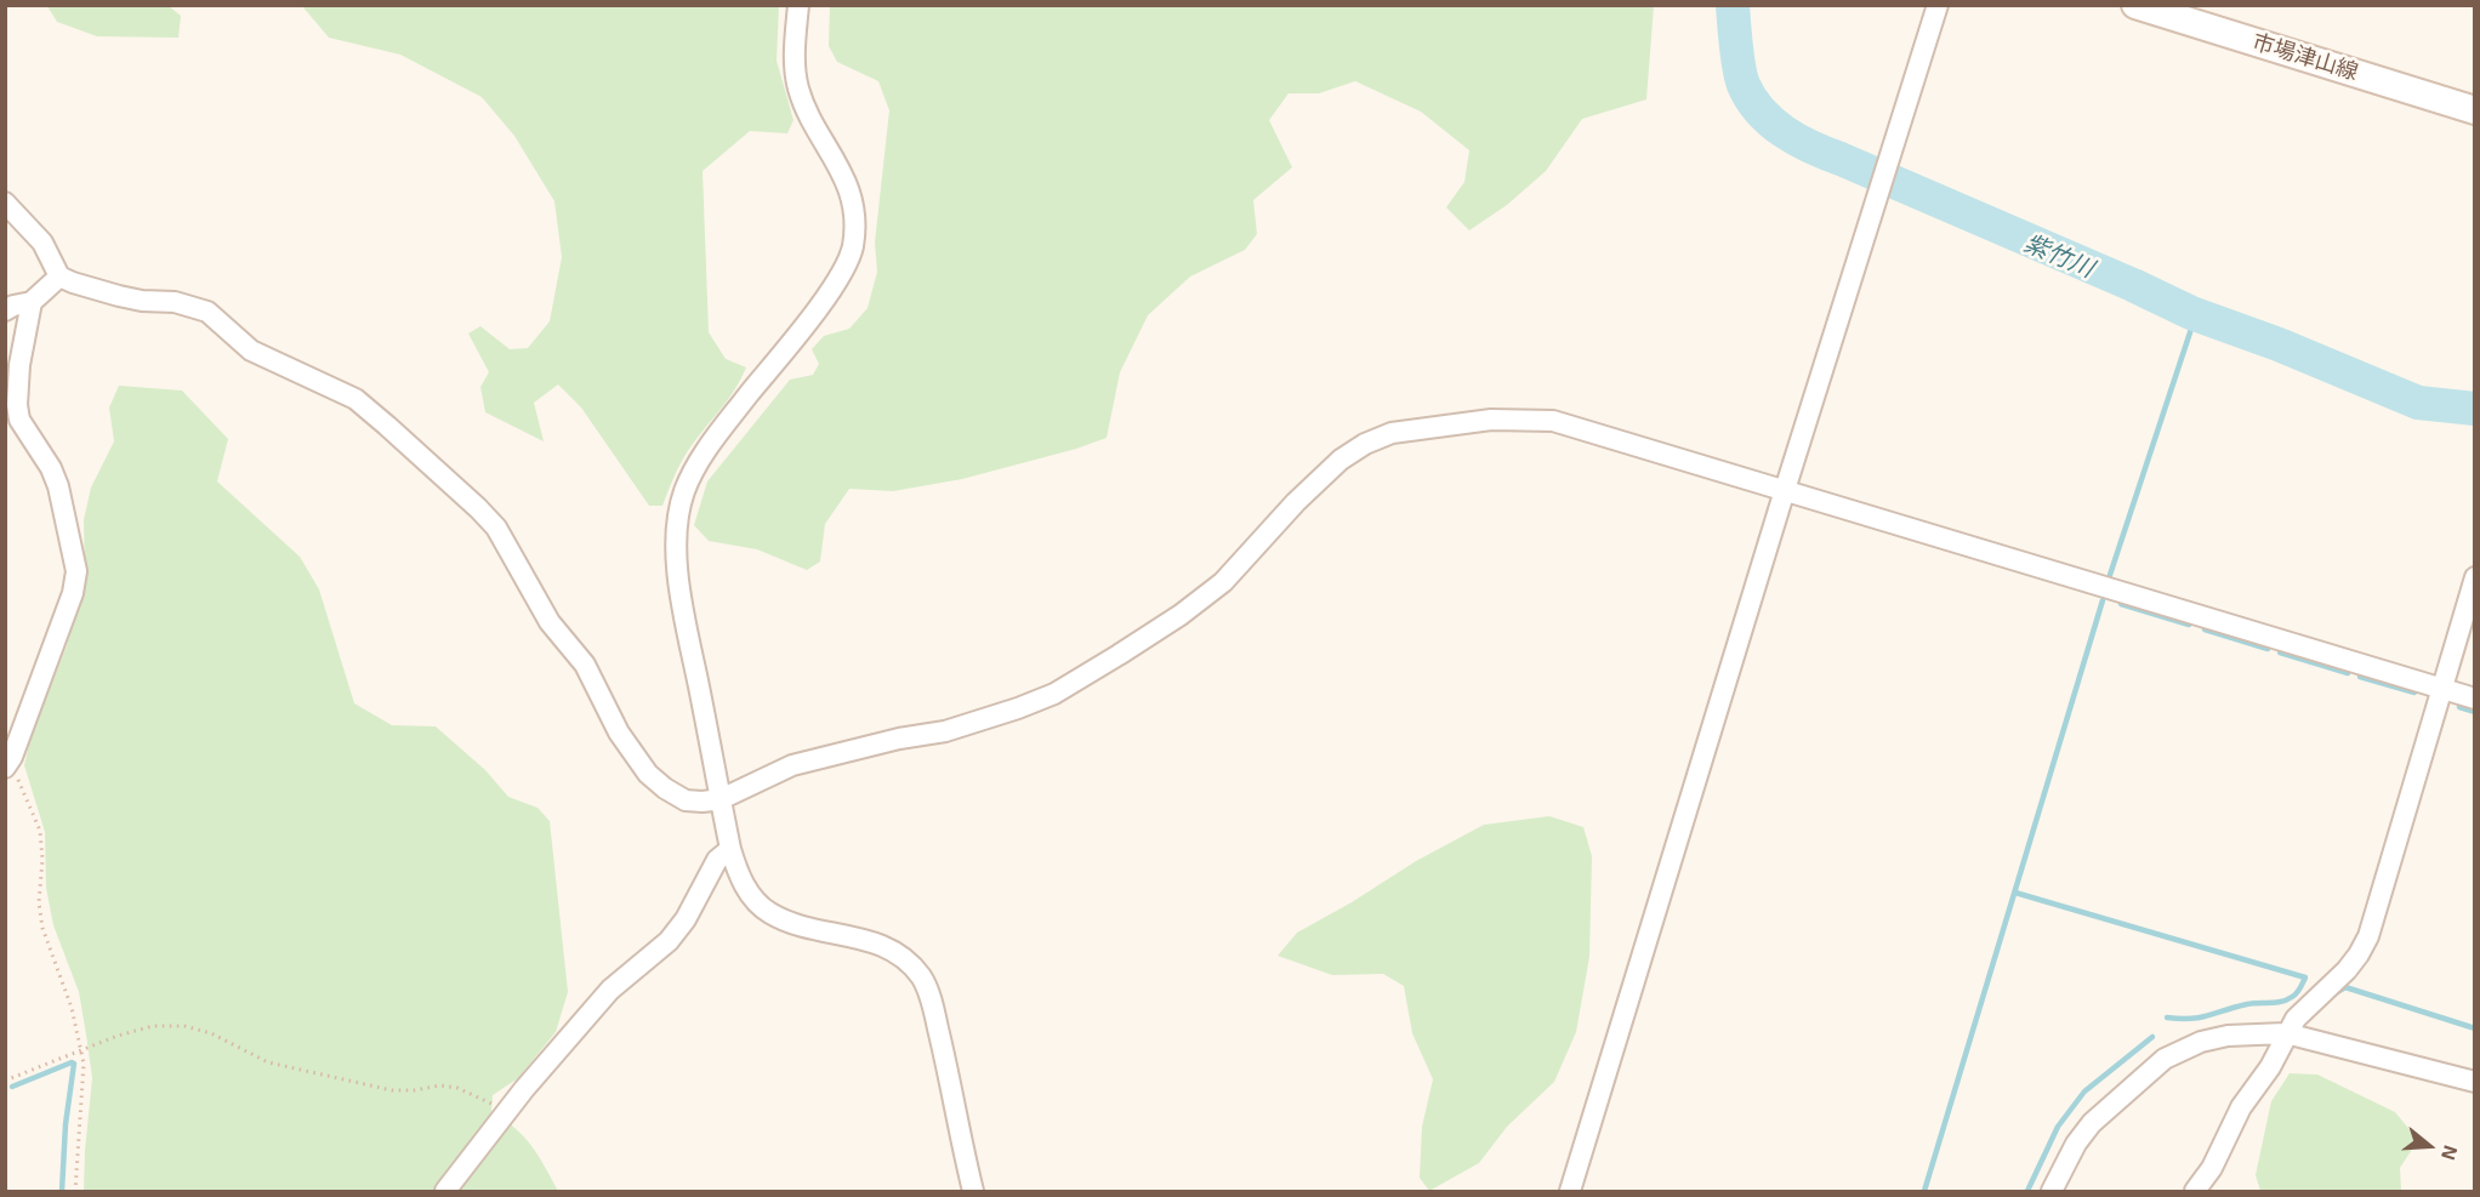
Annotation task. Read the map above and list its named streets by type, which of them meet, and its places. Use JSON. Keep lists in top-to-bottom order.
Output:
{
  "streets": {
    "main road": ["市場津山線"]
  },
  "water": ["紫竹川"],
  "north": "right"
}
